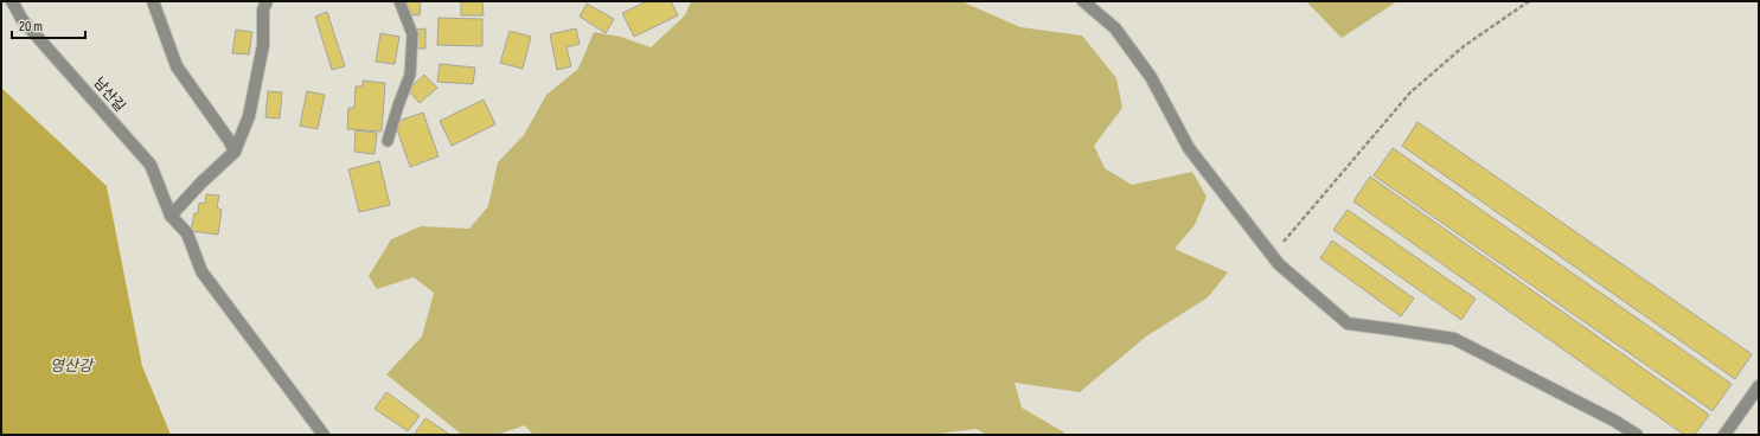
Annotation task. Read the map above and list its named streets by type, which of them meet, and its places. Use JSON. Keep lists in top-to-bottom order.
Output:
{
  "streets": {
    "street": ["남산길"]
  },
  "water": ["영산강"],
  "scale_bar": "20 m"
}
